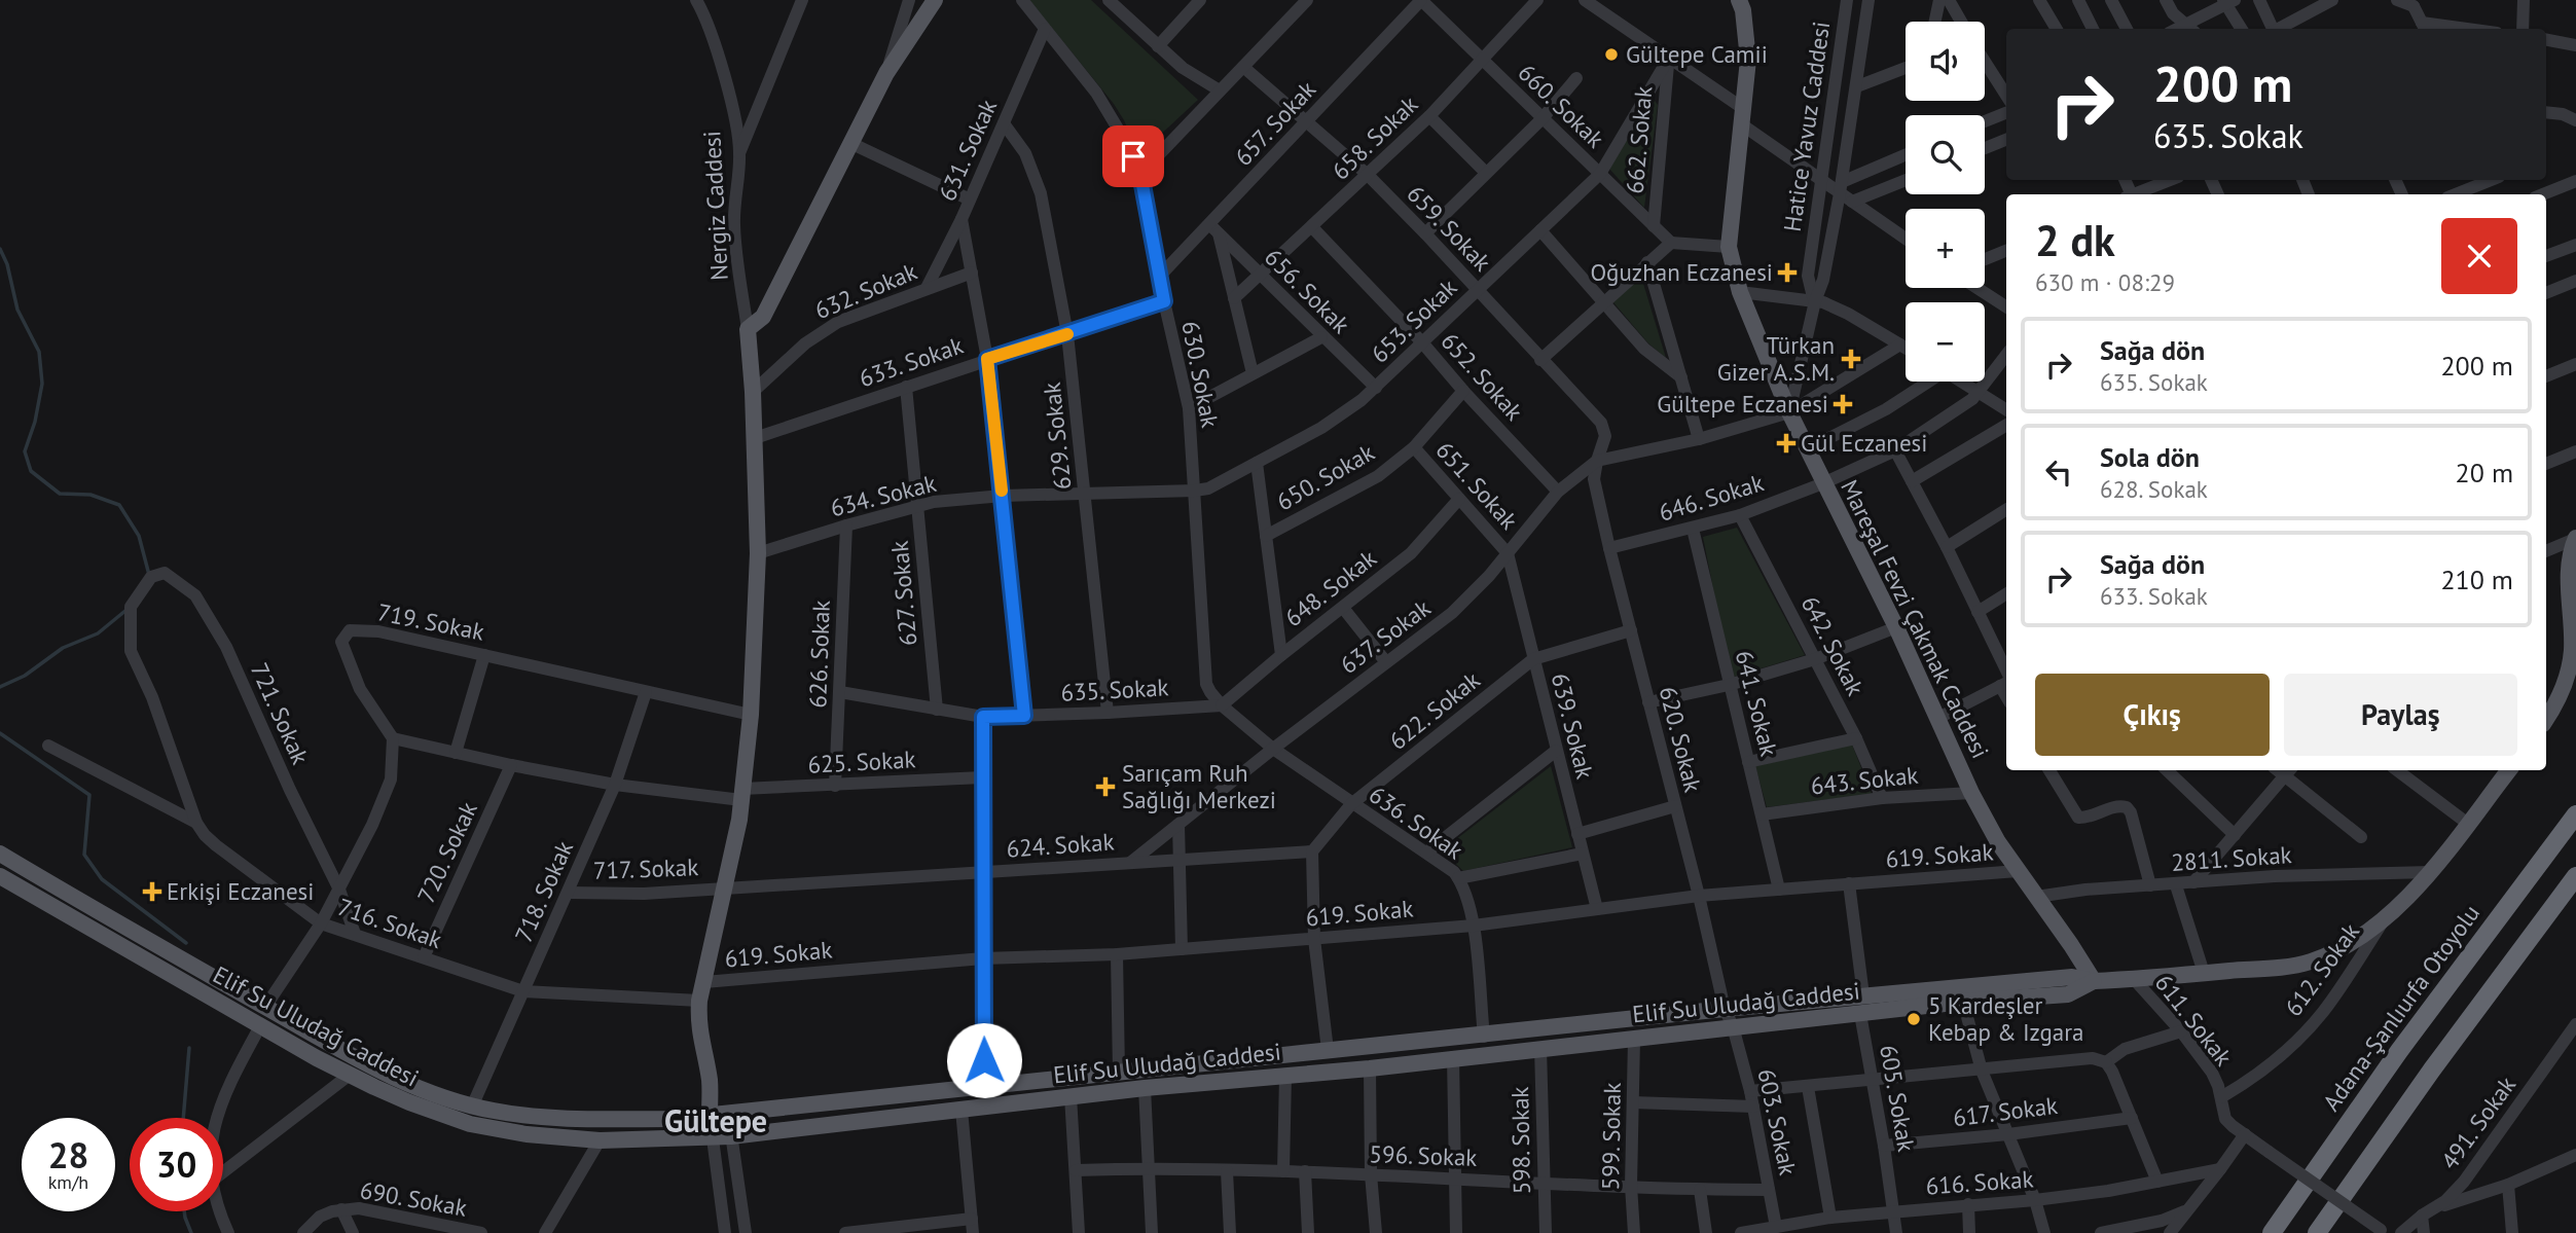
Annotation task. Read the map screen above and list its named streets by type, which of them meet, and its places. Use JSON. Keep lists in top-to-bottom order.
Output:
{
  "streets": {
    "highway": ["Adana-Şanlıurfa Otoyolu"],
    "main road": ["Mareşal Fevzi Çakmak Caddesi", "Elif Su Uludağ Caddesi"],
    "street": [
      "660. Sokak",
      "657. Sokak",
      "Hatice Yavuz Caddesi",
      "658. Sokak",
      "662. Sokak",
      "631. Sokak",
      "Nergiz Caddesi",
      "659. Sokak",
      "632. Sokak",
      "656. Sokak",
      "653. Sokak",
      "633. Sokak",
      "630. Sokak",
      "652. Sokak",
      "629. Sokak",
      "650. Sokak",
      "651. Sokak",
      "634. Sokak",
      "646. Sokak",
      "648. Sokak",
      "627. Sokak",
      "719. Sokak",
      "637. Sokak",
      "642. Sokak",
      "626. Sokak",
      "635. Sokak",
      "641. Sokak",
      "622. Sokak",
      "721. Sokak",
      "639. Sokak",
      "620. Sokak",
      "625. Sokak",
      "643. Sokak",
      "636. Sokak",
      "624. Sokak",
      "720. Sokak",
      "619. Sokak",
      "2811. Sokak",
      "717. Sokak",
      "718. Sokak",
      "716. Sokak",
      "612. Sokak",
      "611. Sokak",
      "605. Sokak",
      "617. Sokak",
      "603. Sokak",
      "491. Sokak",
      "599. Sokak",
      "598. Sokak",
      "596. Sokak",
      "616. Sokak",
      "690. Sokak"
    ]
  },
  "crossings": [
    ["660. Sokak", "657. Sokak"],
    ["660. Sokak", "658. Sokak"],
    ["660. Sokak", "662. Sokak"],
    ["660. Sokak", "653. Sokak"],
    ["657. Sokak", "659. Sokak"],
    ["657. Sokak", "656. Sokak"],
    ["657. Sokak", "630. Sokak"],
    ["658. Sokak", "659. Sokak"],
    ["658. Sokak", "656. Sokak"],
    ["658. Sokak", "652. Sokak"],
    ["662. Sokak", "653. Sokak"],
    ["631. Sokak", "632. Sokak"],
    ["631. Sokak", "630. Sokak"],
    ["631. Sokak", "629. Sokak"],
    ["659. Sokak", "653. Sokak"],
    ["659. Sokak", "637. Sokak"],
    ["659. Sokak", "620. Sokak"],
    ["656. Sokak", "653. Sokak"],
    ["653. Sokak", "630. Sokak"],
    ["653. Sokak", "652. Sokak"],
    ["653. Sokak", "634. Sokak"],
    ["633. Sokak", "630. Sokak"],
    ["633. Sokak", "629. Sokak"],
    ["633. Sokak", "627. Sokak"],
    ["630. Sokak", "634. Sokak"],
    ["630. Sokak", "648. Sokak"],
    ["630. Sokak", "635. Sokak"],
    ["630. Sokak", "636. Sokak"],
    ["652. Sokak", "650. Sokak"],
    ["652. Sokak", "637. Sokak"],
    ["629. Sokak", "634. Sokak"],
    ["629. Sokak", "635. Sokak"],
    ["650. Sokak", "651. Sokak"],
    ["651. Sokak", "648. Sokak"],
    ["651. Sokak", "637. Sokak"],
    ["651. Sokak", "639. Sokak"],
    ["634. Sokak", "627. Sokak"],
    ["634. Sokak", "626. Sokak"],
    ["646. Sokak", "Mareşal Fevzi Çakmak Caddesi"],
    ["646. Sokak", "642. Sokak"],
    ["646. Sokak", "641. Sokak"],
    ["646. Sokak", "620. Sokak"],
    ["648. Sokak", "635. Sokak"],
    ["648. Sokak", "636. Sokak"],
    ["627. Sokak", "635. Sokak"],
    ["Mareşal Fevzi Çakmak Caddesi", "643. Sokak"],
    ["Mareşal Fevzi Çakmak Caddesi", "619. Sokak"],
    ["Mareşal Fevzi Çakmak Caddesi", "2811. Sokak"],
    ["Mareşal Fevzi Çakmak Caddesi", "Elif Su Uludağ Caddesi"],
    ["719. Sokak", "625. Sokak"],
    ["719. Sokak", "718. Sokak"],
    ["637. Sokak", "639. Sokak"],
    ["637. Sokak", "620. Sokak"],
    ["637. Sokak", "636. Sokak"],
    ["637. Sokak", "624. Sokak"],
    ["642. Sokak", "643. Sokak"],
    ["626. Sokak", "635. Sokak"],
    ["626. Sokak", "625. Sokak"],
    ["635. Sokak", "636. Sokak"],
    ["641. Sokak", "643. Sokak"],
    ["641. Sokak", "619. Sokak"],
    ["622. Sokak", "639. Sokak"],
    ["622. Sokak", "620. Sokak"],
    ["622. Sokak", "636. Sokak"],
    ["622. Sokak", "624. Sokak"],
    ["721. Sokak", "716. Sokak"],
    ["639. Sokak", "619. Sokak"],
    ["620. Sokak", "619. Sokak"],
    ["620. Sokak", "Elif Su Uludağ Caddesi"],
    ["620. Sokak", "603. Sokak"],
    ["625. Sokak", "720. Sokak"],
    ["625. Sokak", "718. Sokak"],
    ["636. Sokak", "619. Sokak"],
    ["636. Sokak", "Elif Su Uludağ Caddesi"],
    ["624. Sokak", "717. Sokak"],
    ["720. Sokak", "716. Sokak"],
    ["2811. Sokak", "Elif Su Uludağ Caddesi"],
    ["717. Sokak", "718. Sokak"],
    ["718. Sokak", "716. Sokak"],
    ["718. Sokak", "Elif Su Uludağ Caddesi"],
    ["612. Sokak", "Elif Su Uludağ Caddesi"],
    ["612. Sokak", "611. Sokak"],
    ["Elif Su Uludağ Caddesi", "611. Sokak"],
    ["Elif Su Uludağ Caddesi", "605. Sokak"],
    ["Elif Su Uludağ Caddesi", "603. Sokak"],
    ["Elif Su Uludağ Caddesi", "599. Sokak"],
    ["Elif Su Uludağ Caddesi", "598. Sokak"],
    ["605. Sokak", "617. Sokak"],
    ["605. Sokak", "616. Sokak"],
    ["603. Sokak", "596. Sokak"],
    ["603. Sokak", "616. Sokak"],
    ["599. Sokak", "596. Sokak"],
    ["598. Sokak", "596. Sokak"]
  ],
  "districts": ["Gültepe"],
  "places": {
    "other": ["Gültepe Camii", "5 Kardeşler Kebap & Izgara"],
    "health": [
      "Oğuzhan Eczanesi",
      "Türkan Gizer A.S.M.",
      "Gültepe Eczanesi",
      "Gül Eczanesi",
      "Sarıçam Ruh Sağlığı Merkezi",
      "Erkişi Eczanesi"
    ]
  },
  "page": {
    "map_buttons": ["+", "−"],
    "turn": ["200 m", "635. Sokak"],
    "heading": ["2 dk", "630 m · 08:29"],
    "list": [
      {
        "name": "Sağa dön",
        "note": "635. Sokak",
        "value": "200 m"
      },
      {
        "name": "Sola dön",
        "note": "628. Sokak",
        "value": "20 m"
      },
      {
        "name": "Sağa dön",
        "note": "633. Sokak",
        "value": "210 m"
      }
    ],
    "buttons": ["Çıkış", "Paylaş"],
    "speed": "28 km/h",
    "limit": "30"
  }
}
